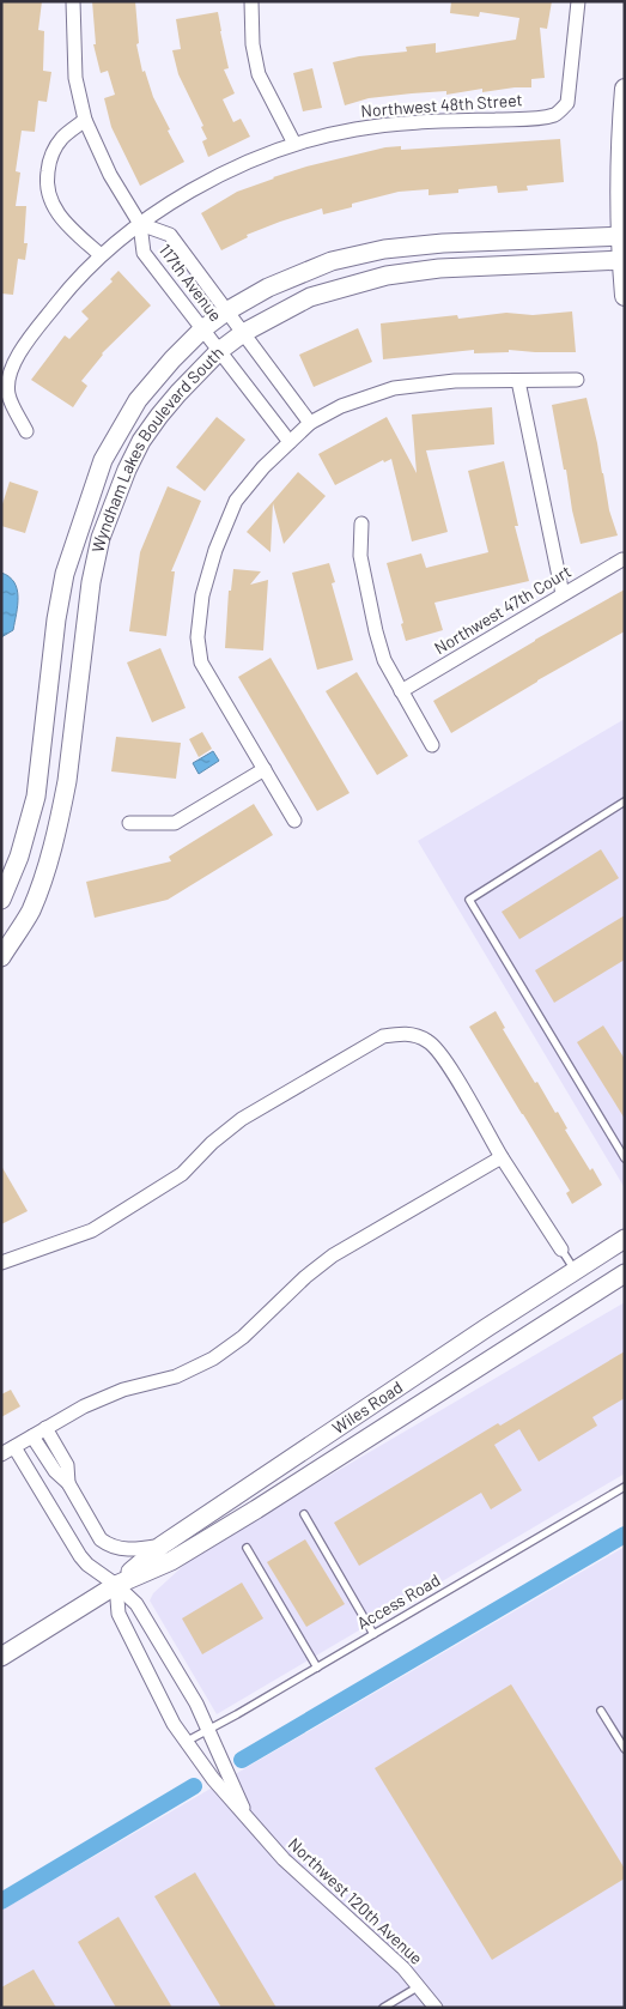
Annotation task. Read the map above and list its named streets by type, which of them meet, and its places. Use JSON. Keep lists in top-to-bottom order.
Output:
{
  "streets": {
    "street": [
      "Northwest 48th Street",
      "117th Avenue",
      "Wyndham Lakes Boulevard South",
      "Northwest 47th Court",
      "Wiles Road",
      "Northwest 120th Avenue"
    ],
    "lane": ["Access Road"]
  },
  "crossings": [
    ["Northwest 48th Street", "117th Avenue"],
    ["117th Avenue", "Wyndham Lakes Boulevard South"],
    ["Wiles Road", "Northwest 120th Avenue"],
    ["Access Road", "Northwest 120th Avenue"]
  ]
}
